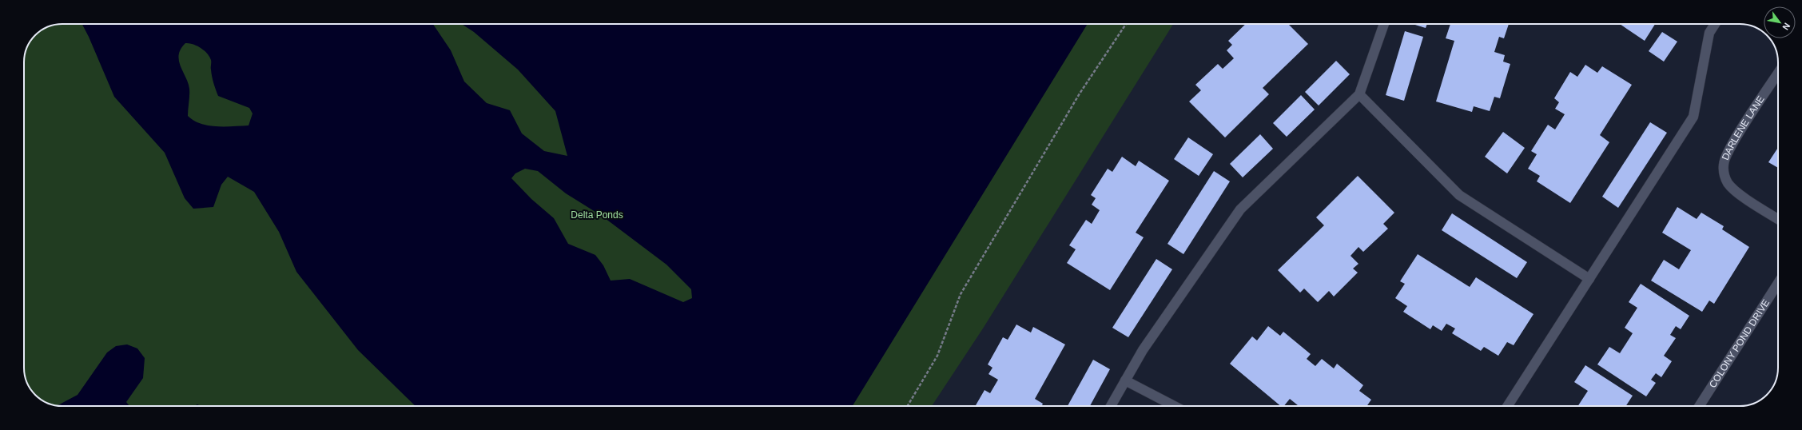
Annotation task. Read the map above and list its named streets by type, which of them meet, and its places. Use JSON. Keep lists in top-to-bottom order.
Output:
{
  "streets": {
    "street": ["DARLENE LANE", "COLONY POND DRIVE"]
  },
  "parks": ["Delta Ponds"],
  "north": "bottom right"
}
